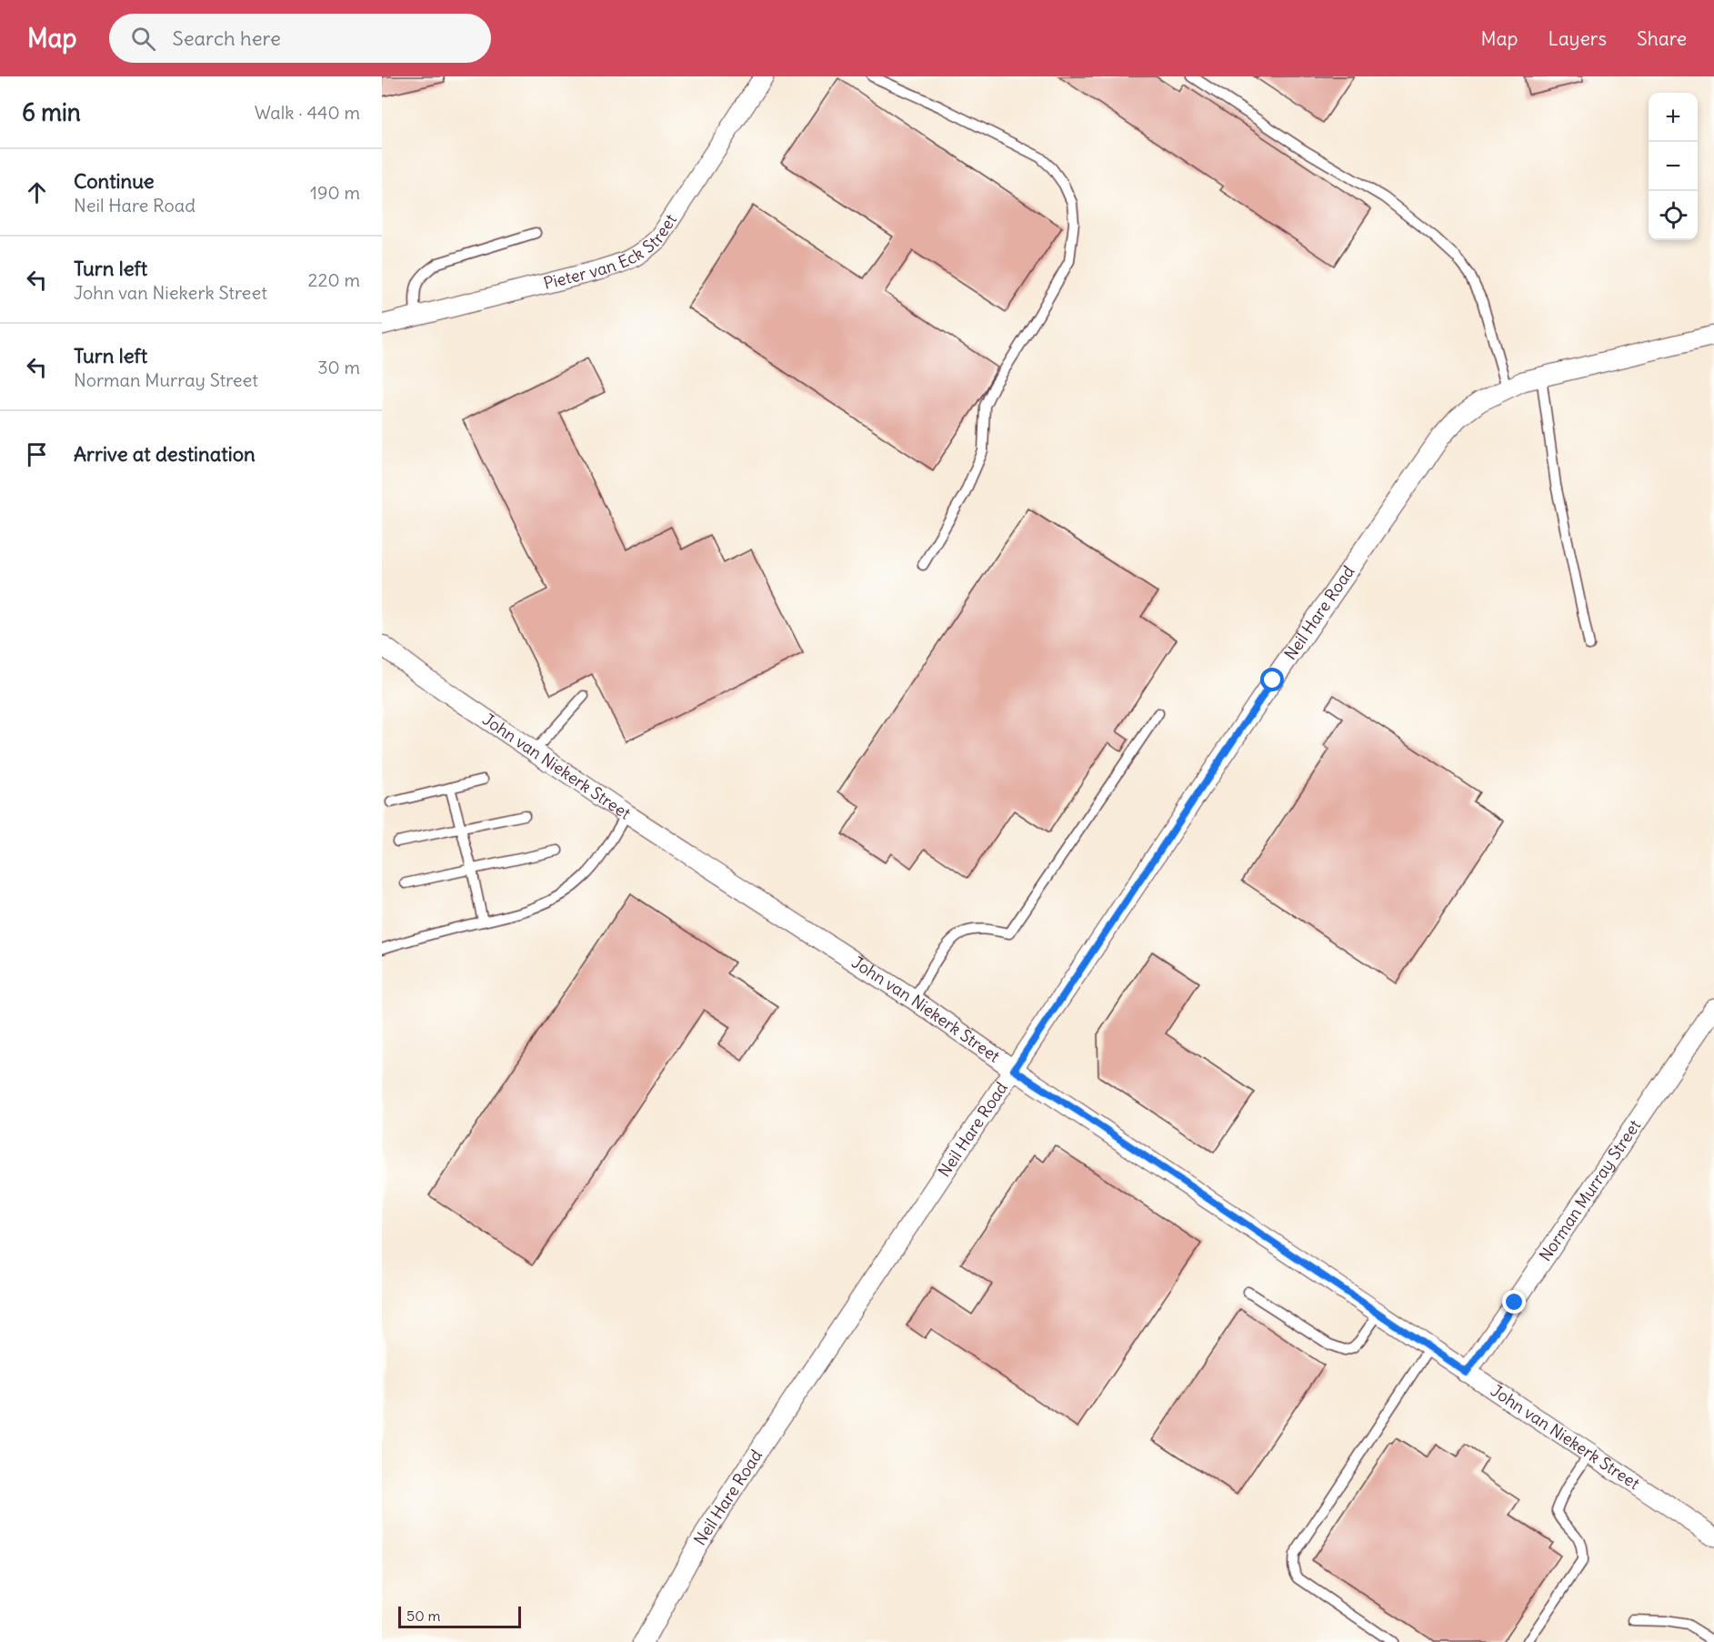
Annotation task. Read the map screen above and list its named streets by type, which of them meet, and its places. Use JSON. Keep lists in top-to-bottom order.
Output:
{
  "streets": {
    "street": [
      "Pieter van Eck Street",
      "Neil Hare Road",
      "John van Niekerk Street",
      "Norman Murray Street"
    ]
  },
  "crossings": [
    ["Neil Hare Road", "John van Niekerk Street"],
    ["John van Niekerk Street", "Norman Murray Street"]
  ],
  "scale_bar": "50 m",
  "page": {
    "header": "Map",
    "search": "Search here",
    "nav": ["Map", "Layers", "Share"],
    "heading": ["6 min", "Walk · 440 m"],
    "map_buttons": ["+", "−"],
    "list": [
      ["Continue", "Neil Hare Road", "190 m"],
      ["Turn left", "John van Niekerk Street", "220 m"],
      ["Turn left", "Norman Murray Street", "30 m"],
      "Arrive at destination"
    ],
    "scale": "50 m"
  }
}
